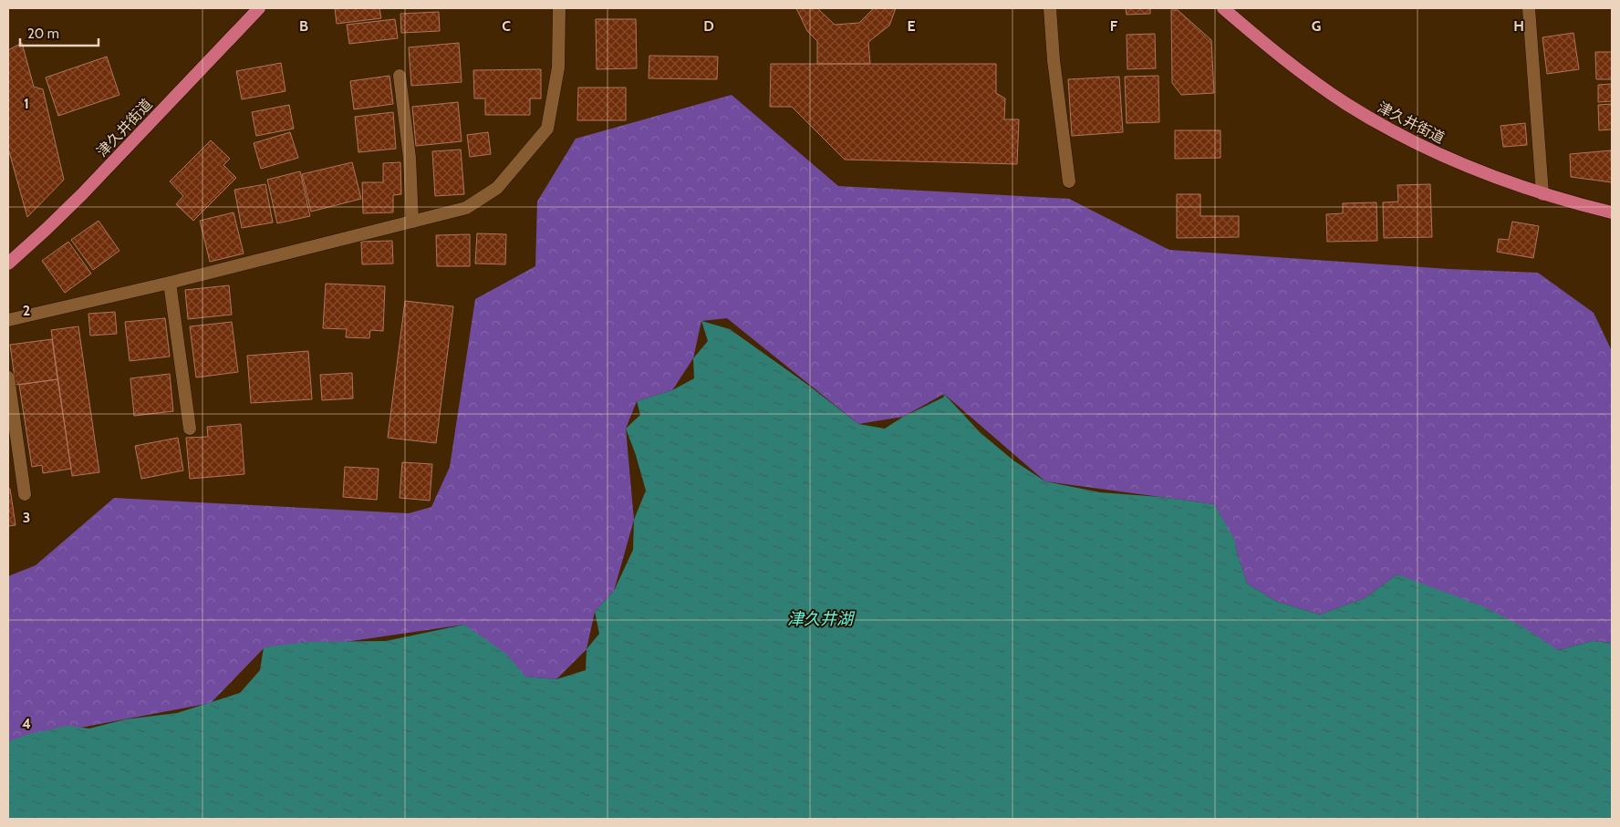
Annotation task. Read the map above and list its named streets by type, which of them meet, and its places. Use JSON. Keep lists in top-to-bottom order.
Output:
{
  "streets": {
    "highway": ["津久井街道"]
  },
  "water": ["津久井湖"],
  "scale_bar": "20 m",
  "grid": {
    "columns": [
      "B",
      "C",
      "D",
      "E",
      "F",
      "G",
      "H"
    ],
    "rows": [
      "1",
      "2",
      "3",
      "4"
    ]
  }
}
